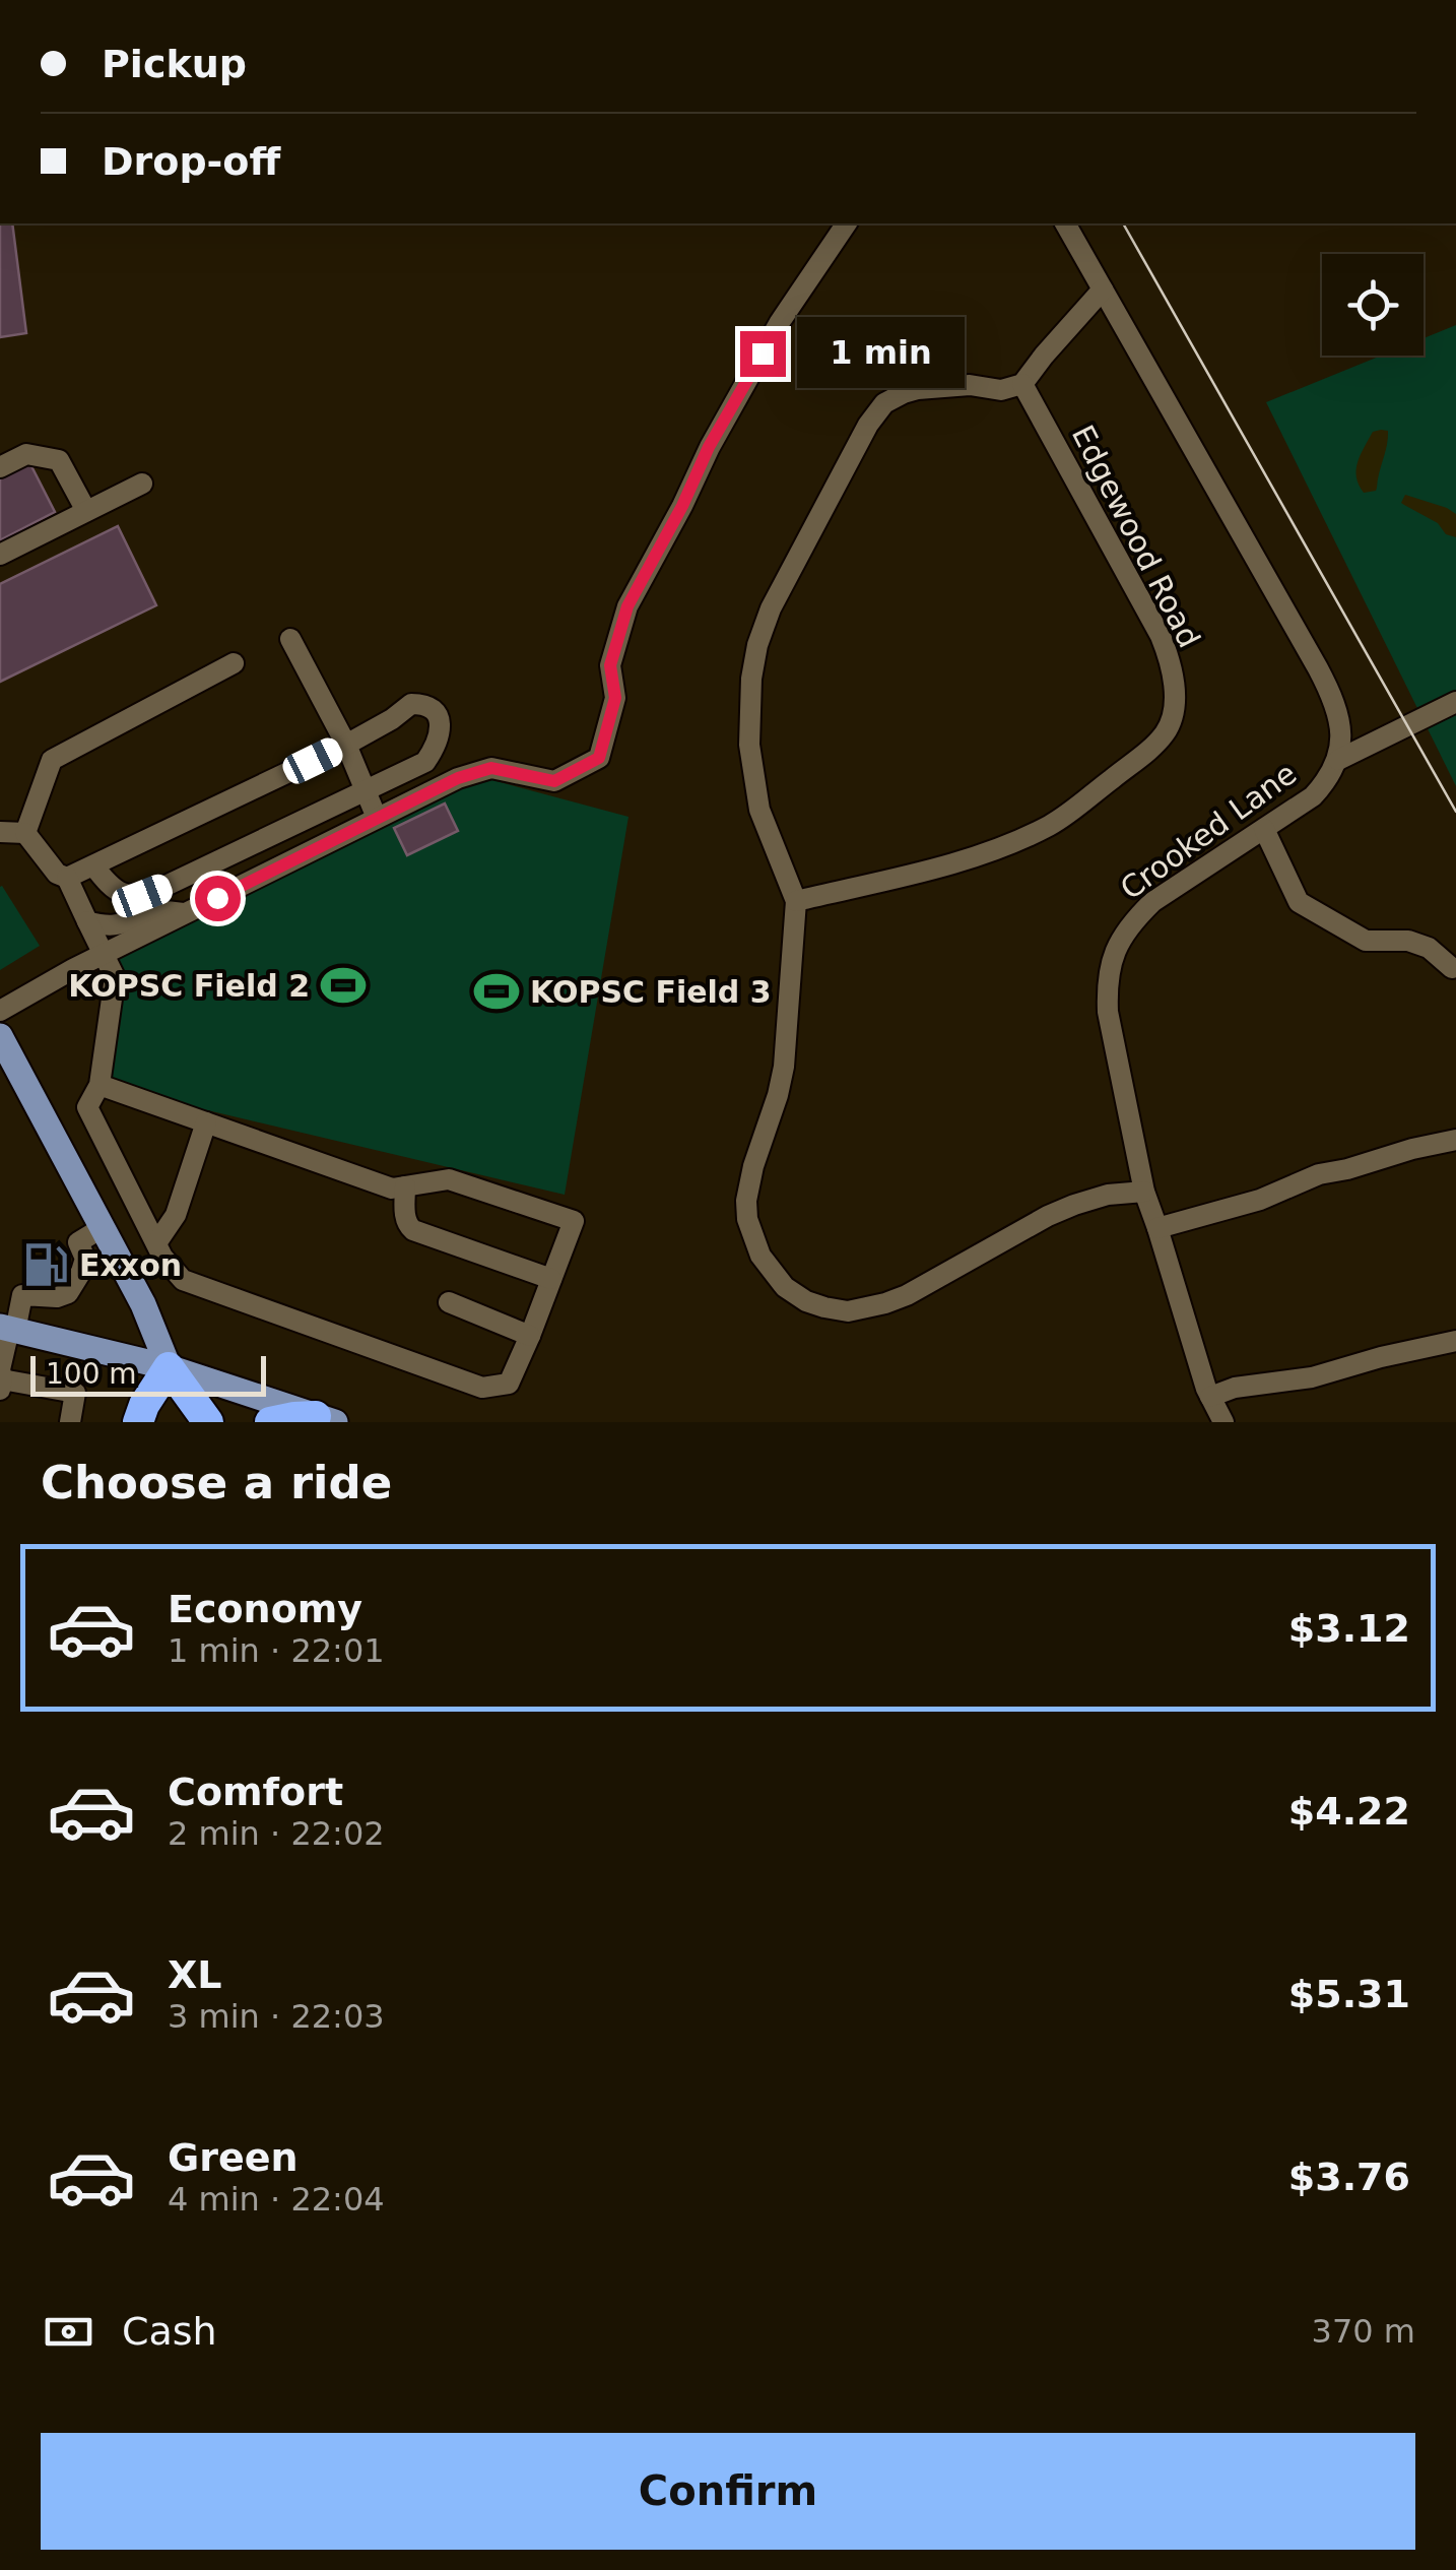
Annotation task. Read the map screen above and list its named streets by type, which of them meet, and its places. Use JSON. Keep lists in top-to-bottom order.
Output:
{
  "streets": {
    "street": ["Edgewood Road", "Crooked Lane"]
  },
  "places": {
    "sports": ["KOPSC Field 2", "KOPSC Field 3"],
    "fuel station": ["Exxon"]
  },
  "scale_bar": "100 m",
  "page": {
    "banner": ["Pickup", "Drop-off"],
    "bubble": "1 min",
    "scale": "100 m",
    "heading": "Choose a ride",
    "list": [
      {
        "name": "Economy",
        "note": "1 min · 22:01",
        "value": "$3.12"
      },
      {
        "name": "Comfort",
        "note": "2 min · 22:02",
        "value": "$4.22"
      },
      {
        "name": "XL",
        "note": "3 min · 22:03",
        "value": "$5.31"
      },
      {
        "name": "Green",
        "note": "4 min · 22:04",
        "value": "$3.76"
      }
    ],
    "pay": ["Cash", "370 m"],
    "buttons": "Confirm"
  }
}
